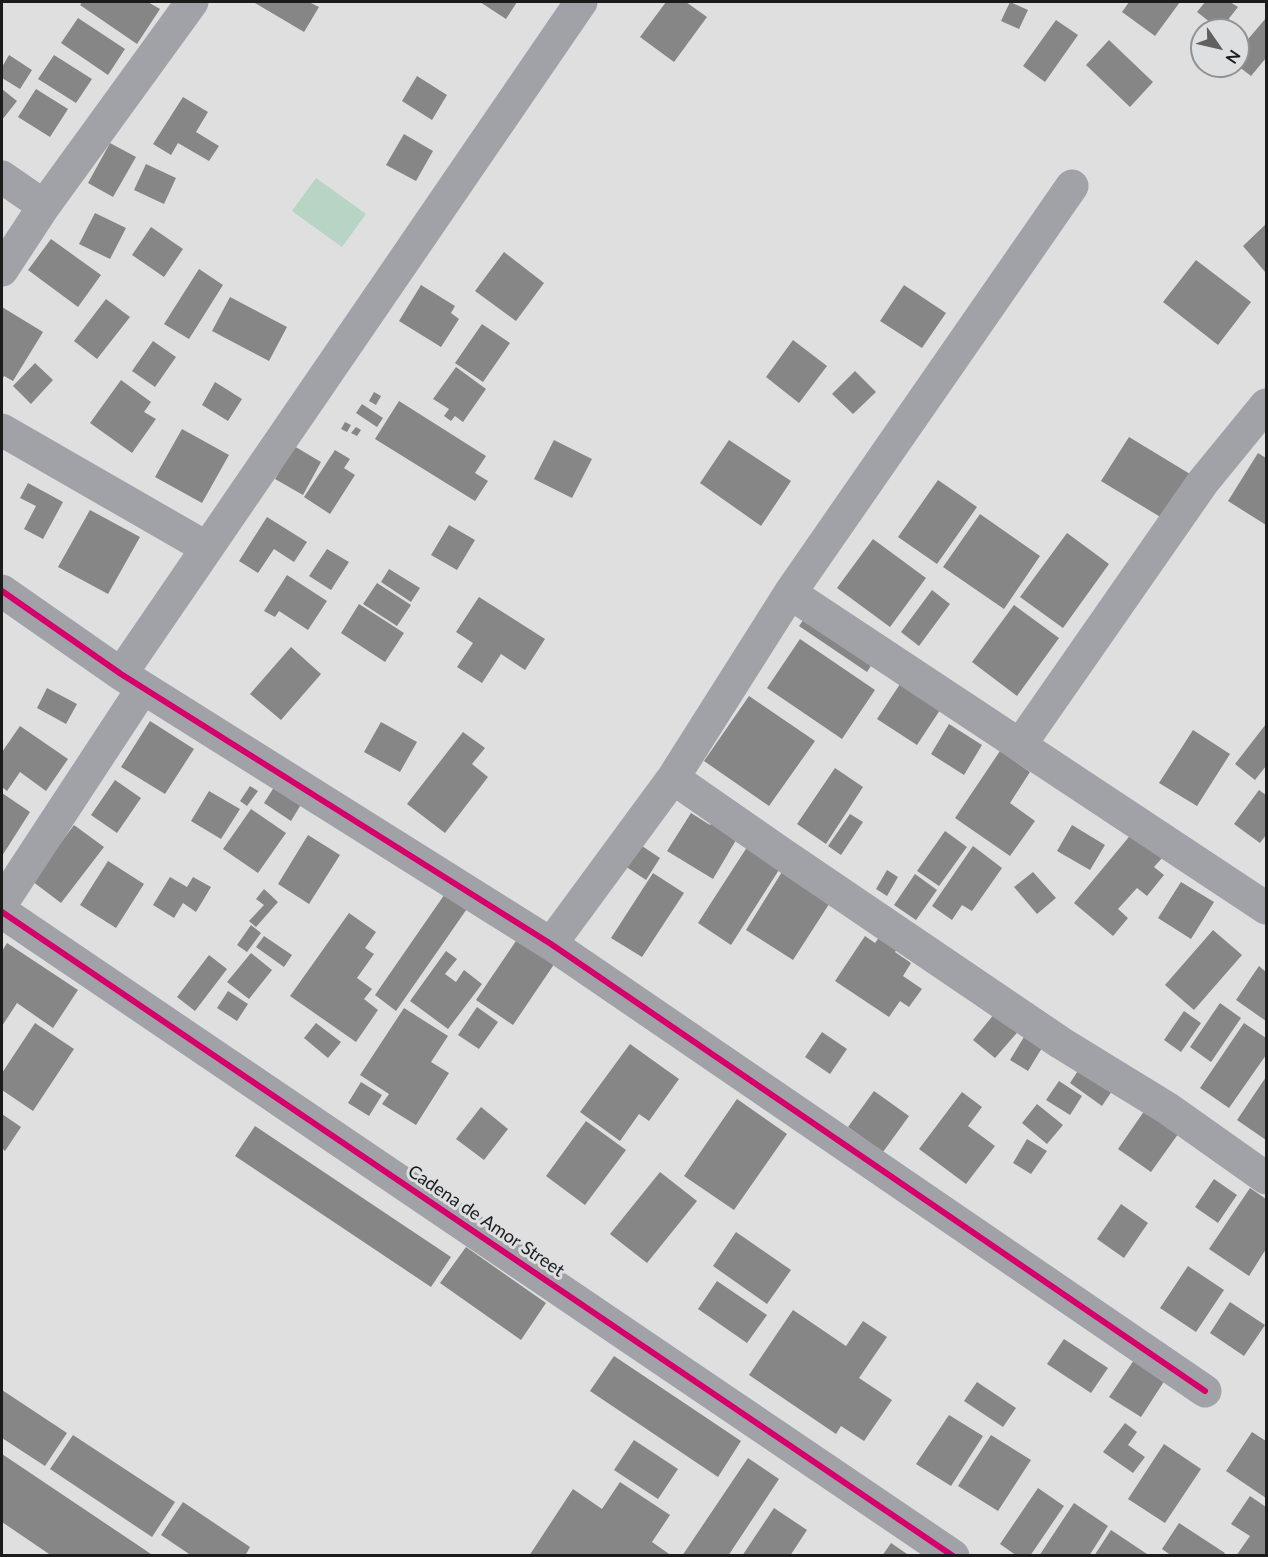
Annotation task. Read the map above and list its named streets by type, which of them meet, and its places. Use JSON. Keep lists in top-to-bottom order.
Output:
{
  "streets": {
    "street": ["Cadena de Amor Street"]
  },
  "north": "bottom right"
}
